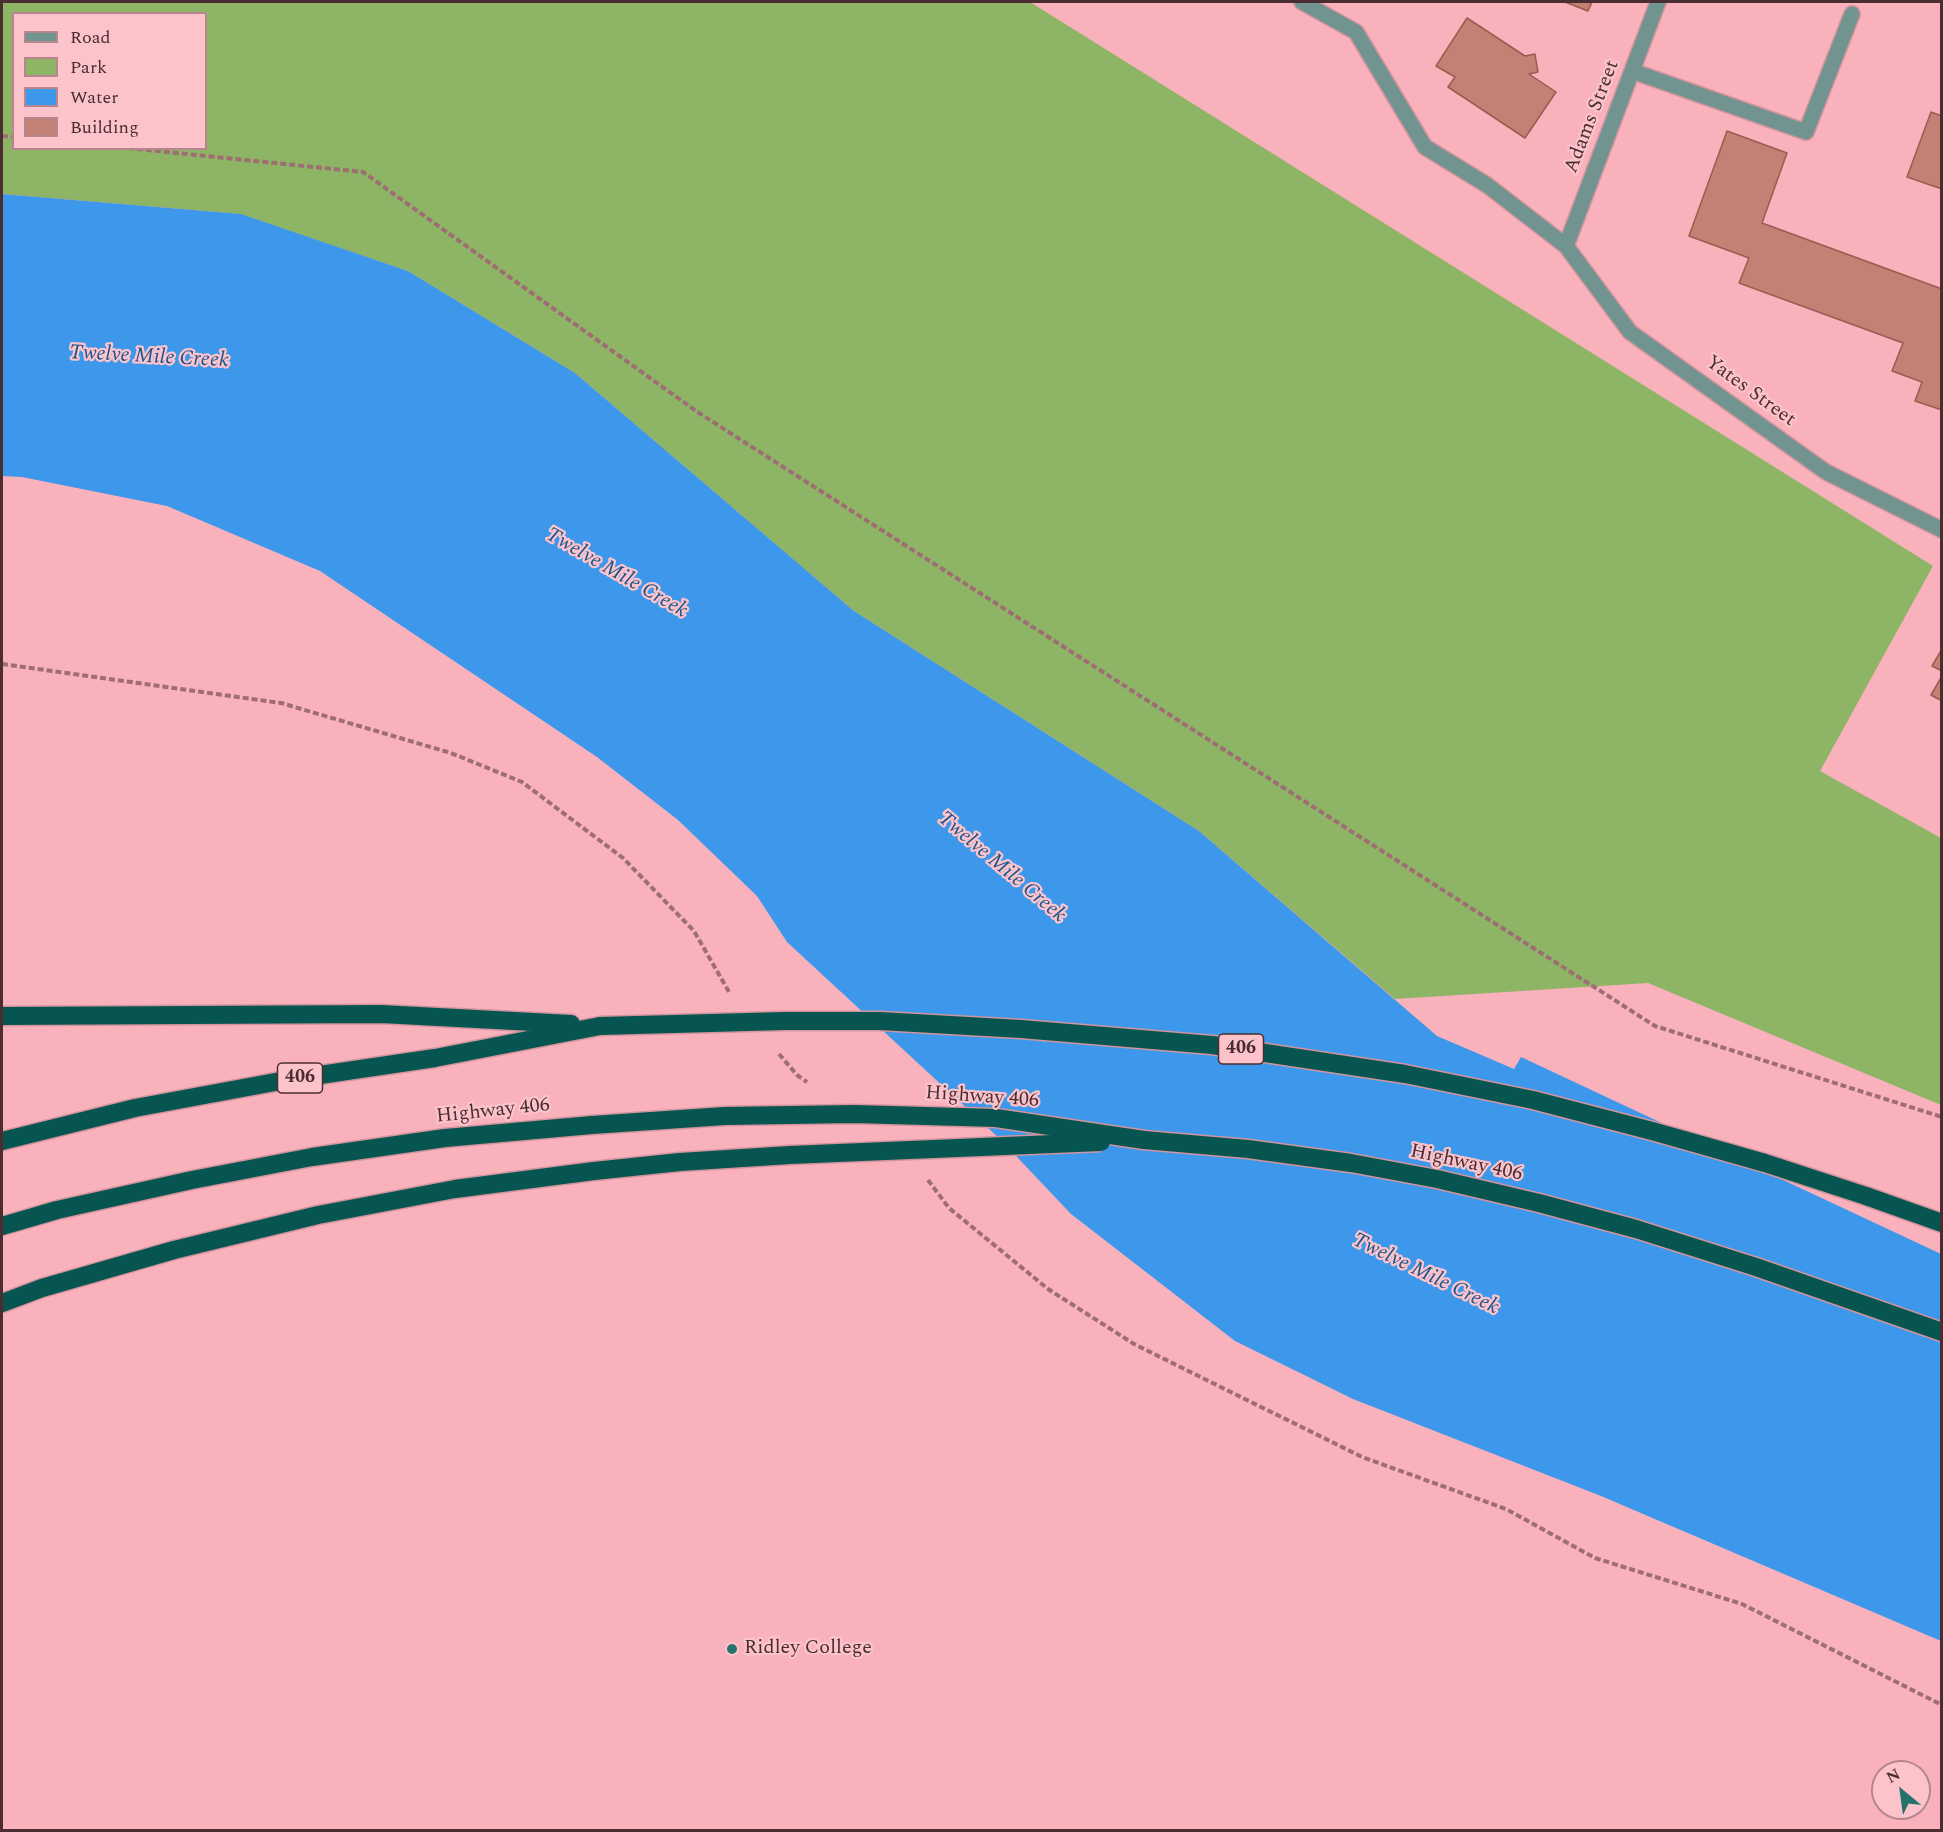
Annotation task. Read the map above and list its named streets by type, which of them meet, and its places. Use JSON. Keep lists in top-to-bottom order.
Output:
{
  "streets": {
    "highway": ["406", "Highway 406"],
    "street": ["Adams Street", "Yates Street"]
  },
  "crossings": [
    ["Adams Street", "Yates Street"]
  ],
  "water": ["Twelve Mile Creek"],
  "places": ["Ridley College"],
  "legend": [
    "Road",
    "Park",
    "Water",
    "Building"
  ],
  "north": "top left"
}
